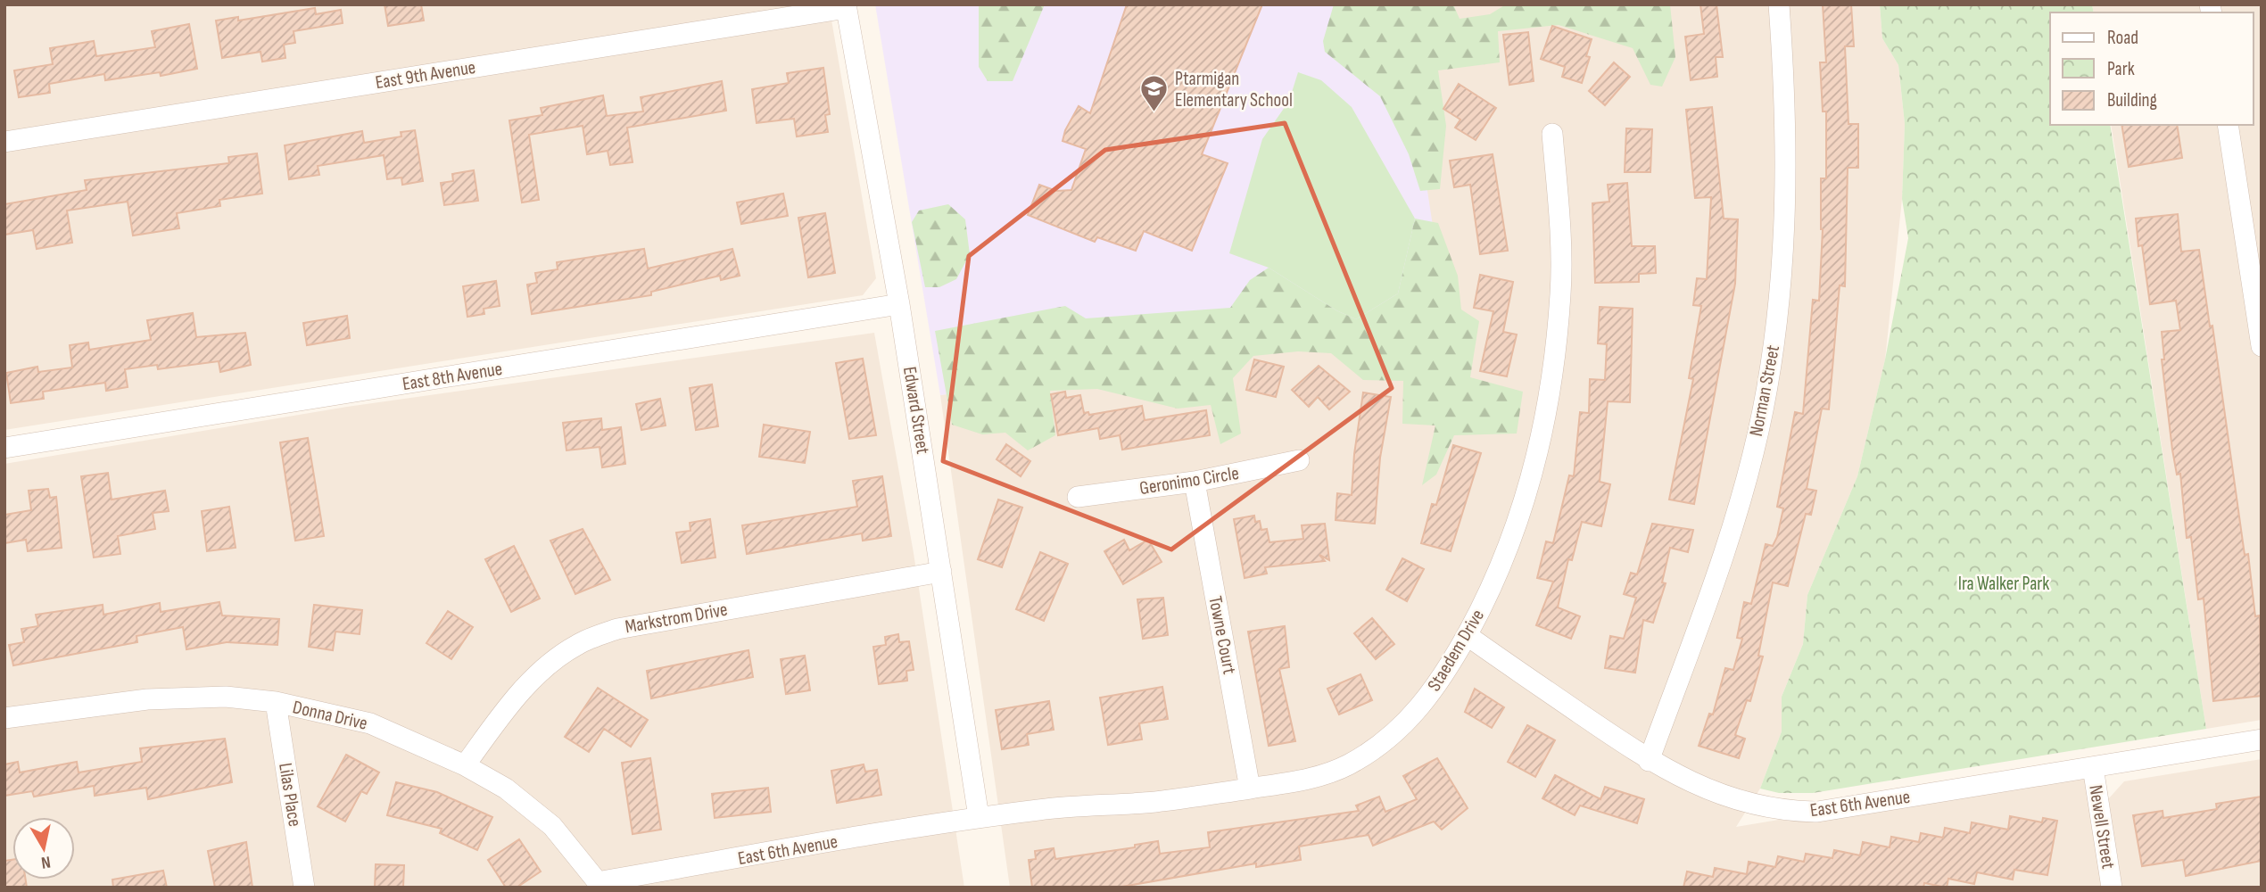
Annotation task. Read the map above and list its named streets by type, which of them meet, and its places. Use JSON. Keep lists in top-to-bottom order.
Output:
{
  "streets": {
    "street": [
      "East 9th Avenue",
      "East 8th Avenue",
      "Norman Street",
      "Edward Street",
      "Geronimo Circle",
      "Markstrom Drive",
      "Towne Court",
      "Staedem Drive",
      "Donna Drive",
      "Lilas Place",
      "East 6th Avenue",
      "Newell Street"
    ]
  },
  "crossings": [
    ["East 9th Avenue", "Edward Street"],
    ["East 8th Avenue", "Edward Street"],
    ["Norman Street", "East 6th Avenue"],
    ["Edward Street", "Markstrom Drive"],
    ["Edward Street", "Staedem Drive"],
    ["Edward Street", "East 6th Avenue"],
    ["Geronimo Circle", "Towne Court"],
    ["Markstrom Drive", "Donna Drive"],
    ["Towne Court", "Staedem Drive"],
    ["Staedem Drive", "East 6th Avenue"],
    ["Donna Drive", "Lilas Place"],
    ["Donna Drive", "East 6th Avenue"],
    ["East 6th Avenue", "Newell Street"]
  ],
  "parks": ["Ira Walker Park"],
  "places": {
    "school or university": ["Ptarmigan Elementary School"]
  },
  "legend": ["Road", "Park", "Building"],
  "north": "bottom"
}
